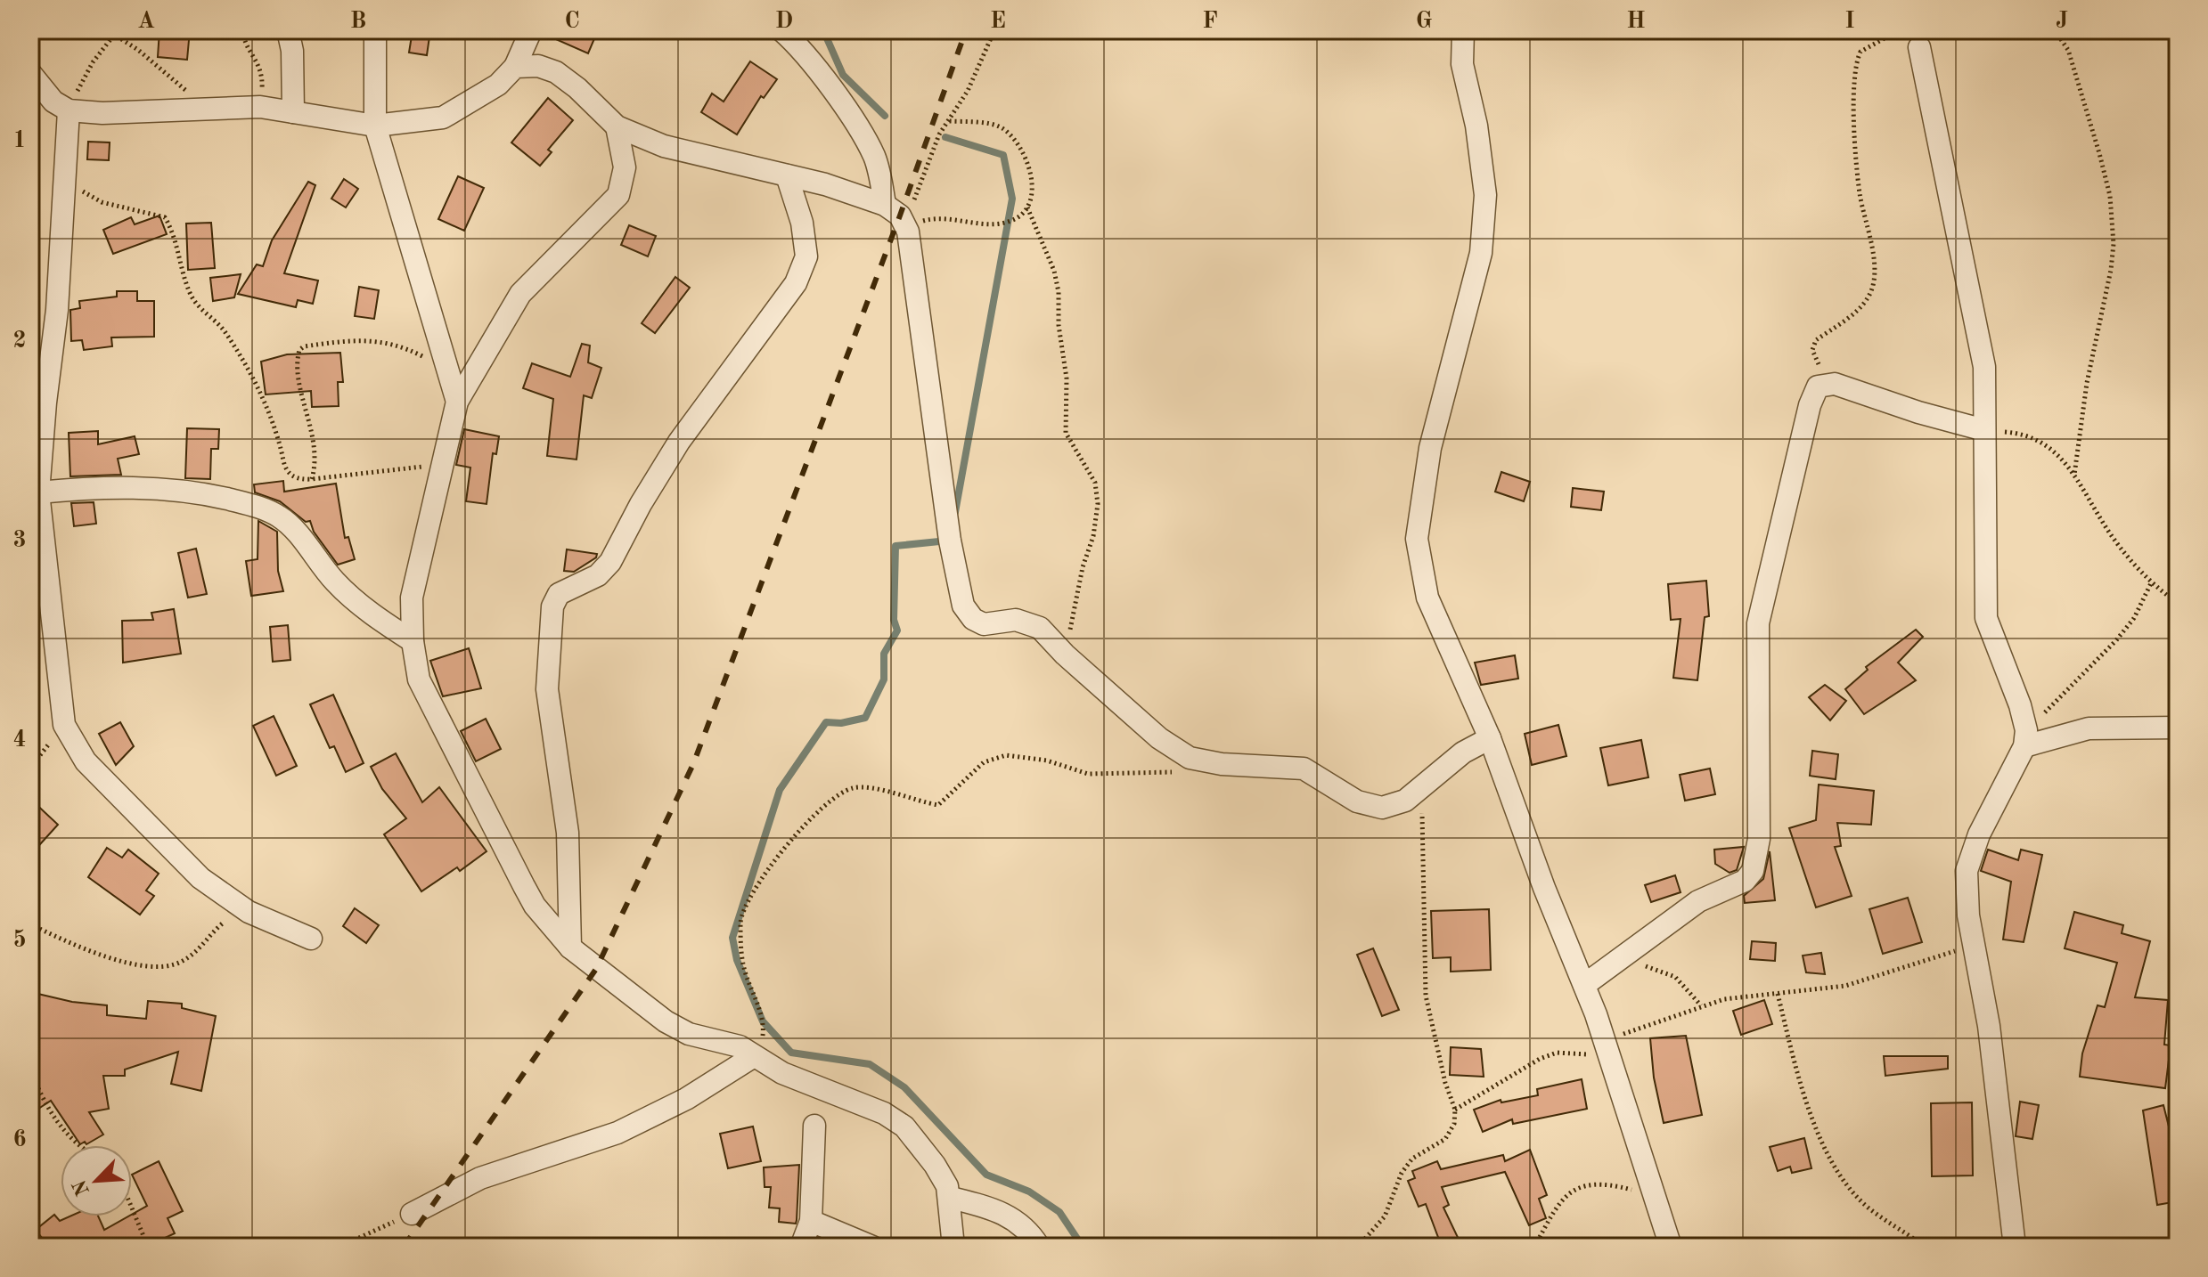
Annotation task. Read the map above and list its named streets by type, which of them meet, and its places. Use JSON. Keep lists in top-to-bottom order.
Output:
{
  "north": "bottom left",
  "grid": {
    "columns": [
      "A",
      "B",
      "C",
      "D",
      "E",
      "F",
      "G",
      "H",
      "I",
      "J"
    ],
    "rows": [
      "1",
      "2",
      "3",
      "4",
      "5",
      "6"
    ]
  }
}
